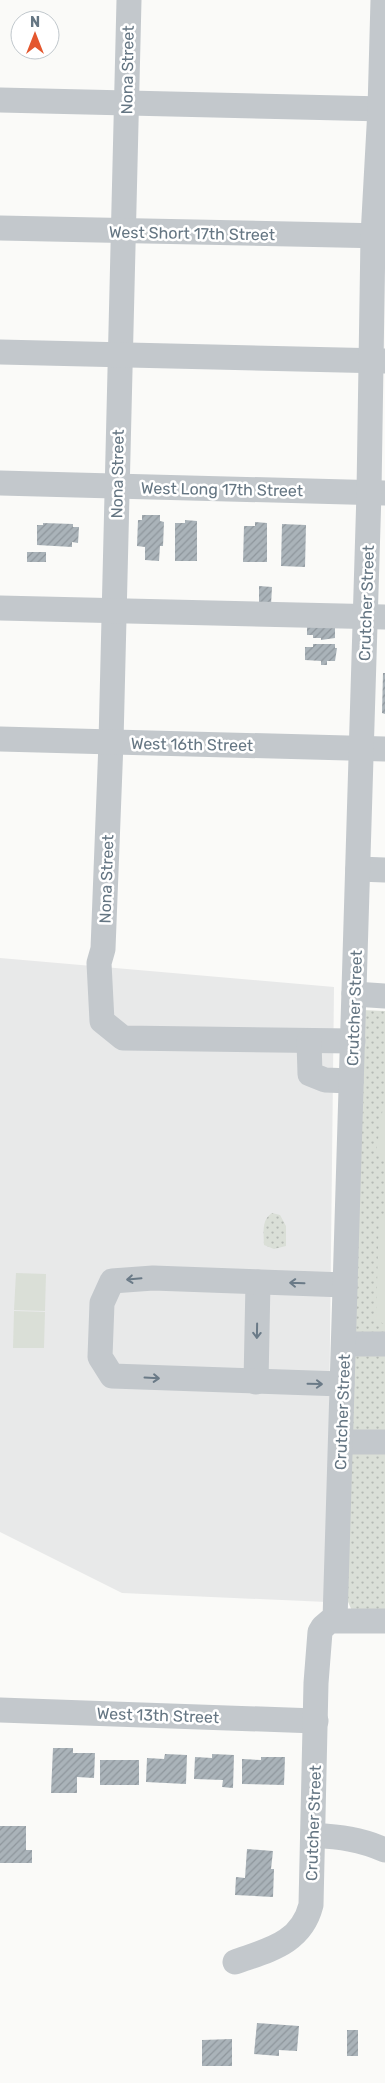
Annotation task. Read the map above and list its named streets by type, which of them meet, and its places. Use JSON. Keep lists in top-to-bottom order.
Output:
{
  "streets": {
    "street": [
      "Nona Street",
      "West Short 17th Street",
      "West Long 17th Street",
      "Crutcher Street",
      "West 16th Street",
      "West 13th Street"
    ]
  },
  "crossings": [
    ["Nona Street", "West Short 17th Street"],
    ["Nona Street", "West Long 17th Street"],
    ["Nona Street", "Crutcher Street"],
    ["Nona Street", "West 16th Street"],
    ["West Short 17th Street", "Crutcher Street"],
    ["West Long 17th Street", "Crutcher Street"],
    ["Crutcher Street", "West 16th Street"],
    ["Crutcher Street", "West 13th Street"]
  ],
  "north": "top"
}
